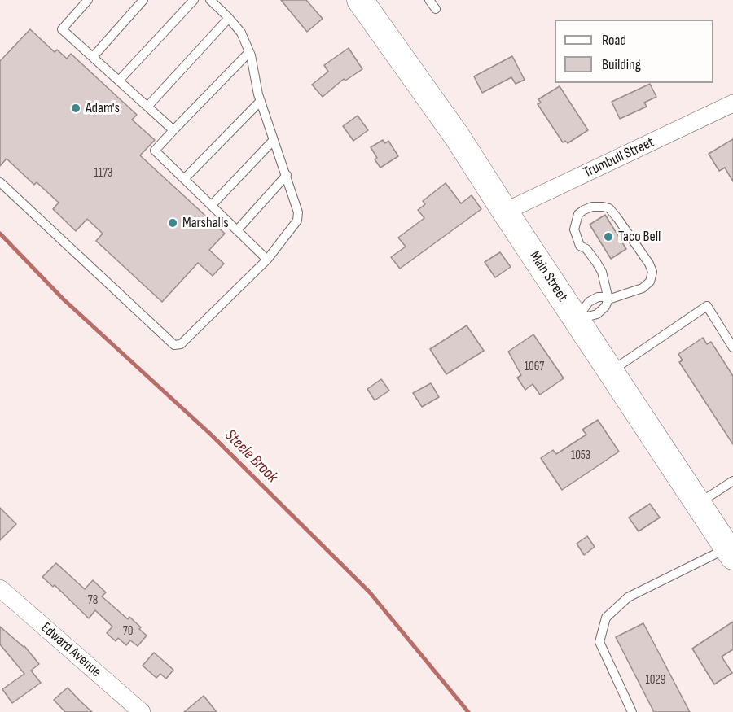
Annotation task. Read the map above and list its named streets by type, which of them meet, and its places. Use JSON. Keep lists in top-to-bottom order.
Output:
{
  "streets": {
    "main road": ["Main Street"],
    "street": ["Trumbull Street", "Edward Avenue"]
  },
  "crossings": [
    ["Trumbull Street", "Main Street"]
  ],
  "water": ["Steele Brook"],
  "places": ["Adam's", "Marshalls", "Taco Bell"],
  "house_numbers": [
    "1173",
    "1067",
    "1053",
    "78",
    "70",
    "1029"
  ],
  "legend": ["Road", "Building"]
}
